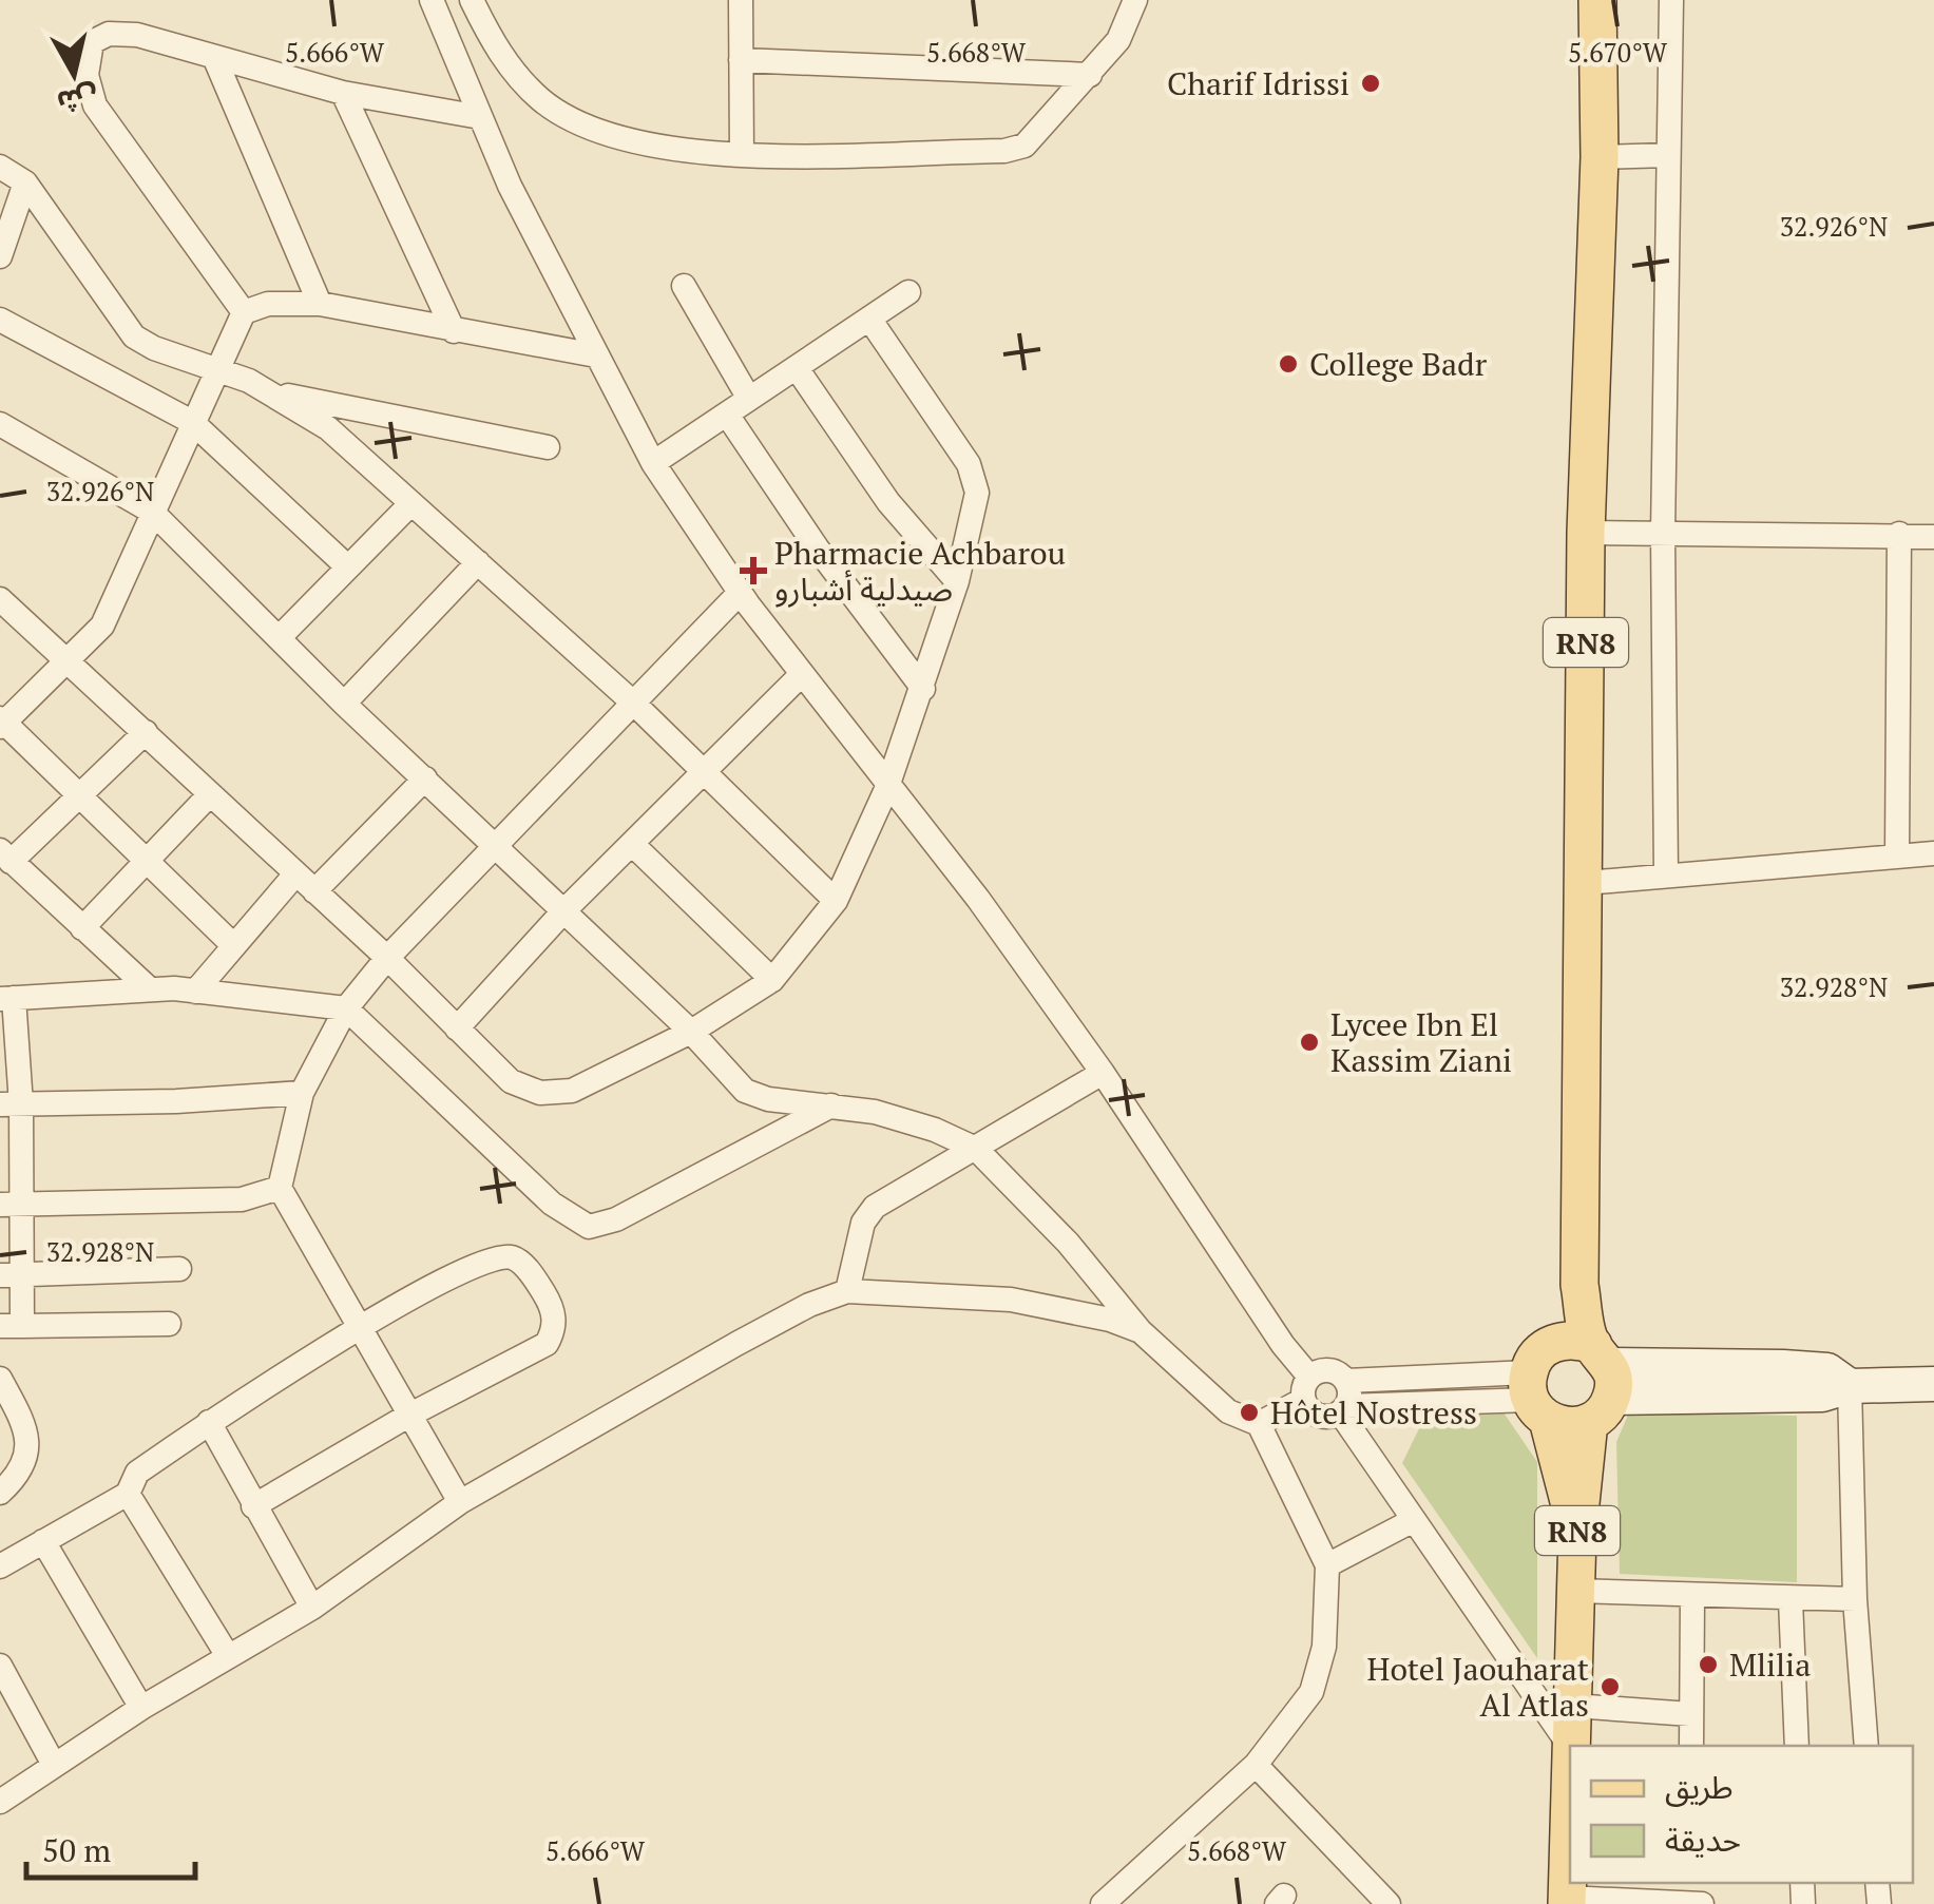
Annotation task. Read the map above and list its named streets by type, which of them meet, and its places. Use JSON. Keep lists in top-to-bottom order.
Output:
{
  "streets": {
    "main road": ["RN8"]
  },
  "places": {
    "other": [
      "Charif Idrissi",
      "College Badr",
      "Lycee Ibn El Kassim Ziani",
      "Hôtel Nostress",
      "Mlilia",
      "Hotel Jaouharat Al Atlas"
    ],
    "health": ["Pharmacie Achbarou صيدلية أشبارو"]
  },
  "legend": ["طريق", "حديقة"],
  "scale_bar": "50 m",
  "north": "bottom",
  "coordinates": [
    "5.666°W",
    "5.668°W",
    "5.670°W",
    "32.926°N",
    "32.928°N"
  ]
}
